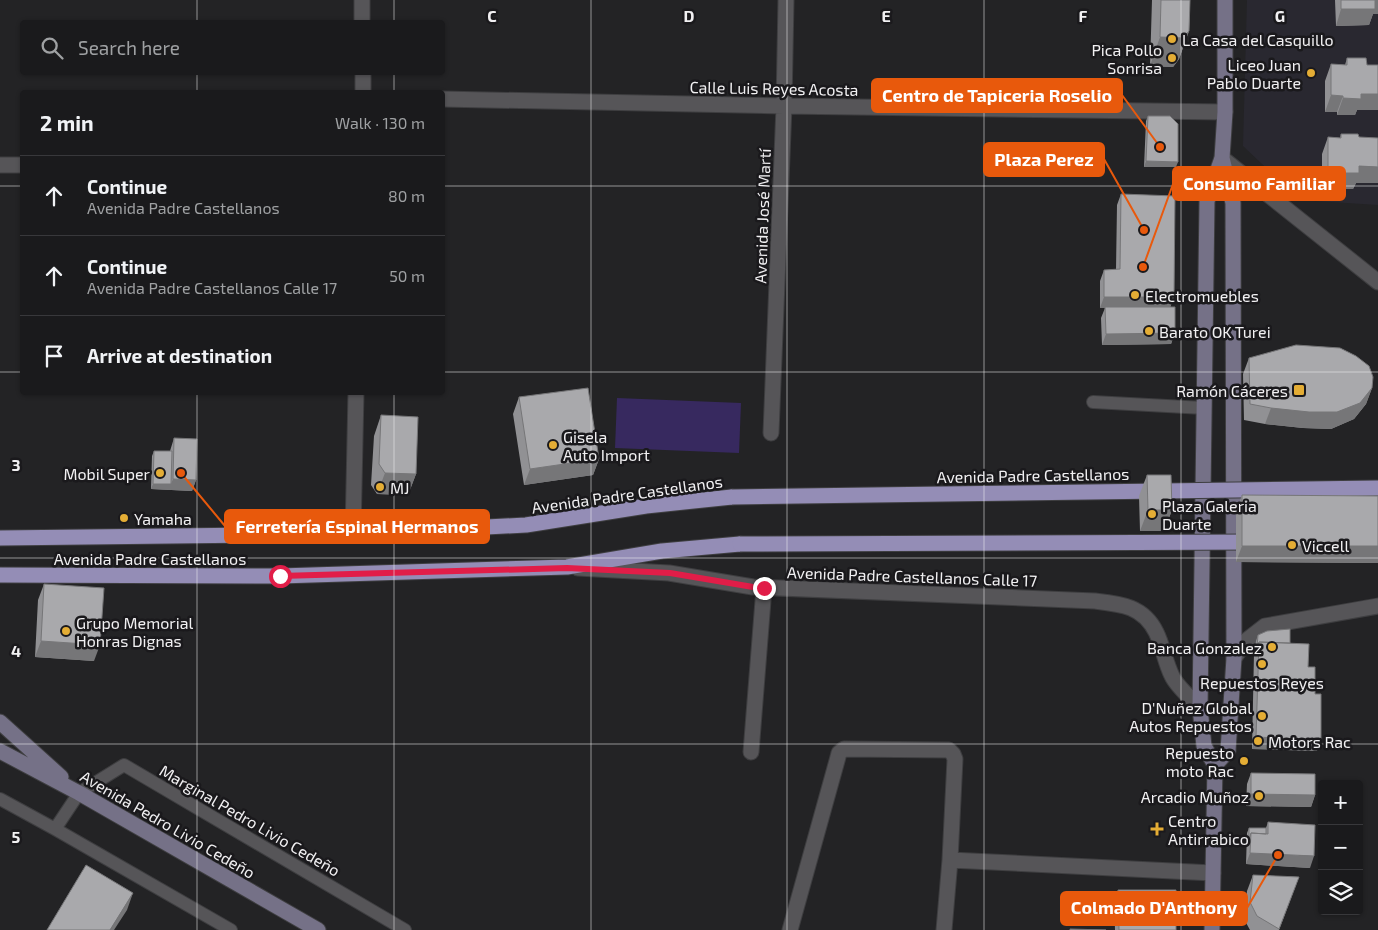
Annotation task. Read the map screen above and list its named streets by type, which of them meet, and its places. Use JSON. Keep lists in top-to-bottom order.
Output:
{
  "streets": {
    "main road": ["Avenida Padre Castellanos", "Avenida Pedro Livio Cedeño"],
    "street": ["Calle Luis Reyes Acosta", "Avenida José Martí", "Avenida Padre Castellanos Calle 17"],
    "lane": ["Marginal Pedro Livio Cedeño"]
  },
  "crossings": [
    ["Calle Luis Reyes Acosta", "Avenida José Martí"],
    ["Avenida Padre Castellanos", "Avenida Padre Castellanos Calle 17"],
    ["Marginal Pedro Livio Cedeño", "Avenida Pedro Livio Cedeño"]
  ],
  "places": {
    "other": [
      "La Casa del Casquillo",
      "Pica Pollo Sonrisa",
      "Liceo Juan Pablo Duarte",
      "Centro de Tapiceria Roselio",
      "Plaza Perez",
      "Consumo Familiar",
      "Electromuebles",
      "Barato OK Turei",
      "Gisela Auto Import",
      "Mobil Super",
      "Ferretería Espinal Hermanos",
      "MJ",
      "Plaza Galeria Duarte",
      "Yamaha",
      "Viccell",
      "Grupo Memorial Honras Dignas",
      "Banca Gonzalez",
      "Repuestos Reyes",
      "D'Nuñez Global Autos Repuestos",
      "Motors Rac",
      "Repuesto moto Rac",
      "Arcadio Muñoz",
      "Colmado D'Anthony"
    ],
    "transit": ["Ramón Cáceres"],
    "health": ["Centro Antirrabico"]
  },
  "page": {
    "search": "Search here",
    "heading": ["2 min", "Walk · 130 m"],
    "list": [
      ["Continue", "Avenida Padre Castellanos", "80 m"],
      ["Continue", "Avenida Padre Castellanos Calle 17", "50 m"],
      "Arrive at destination"
    ],
    "map_buttons": ["+", "−"]
  },
  "grid": {
    "columns": [
      "C",
      "D",
      "E",
      "F",
      "G"
    ],
    "rows": ["3", "4", "5"]
  }
}
